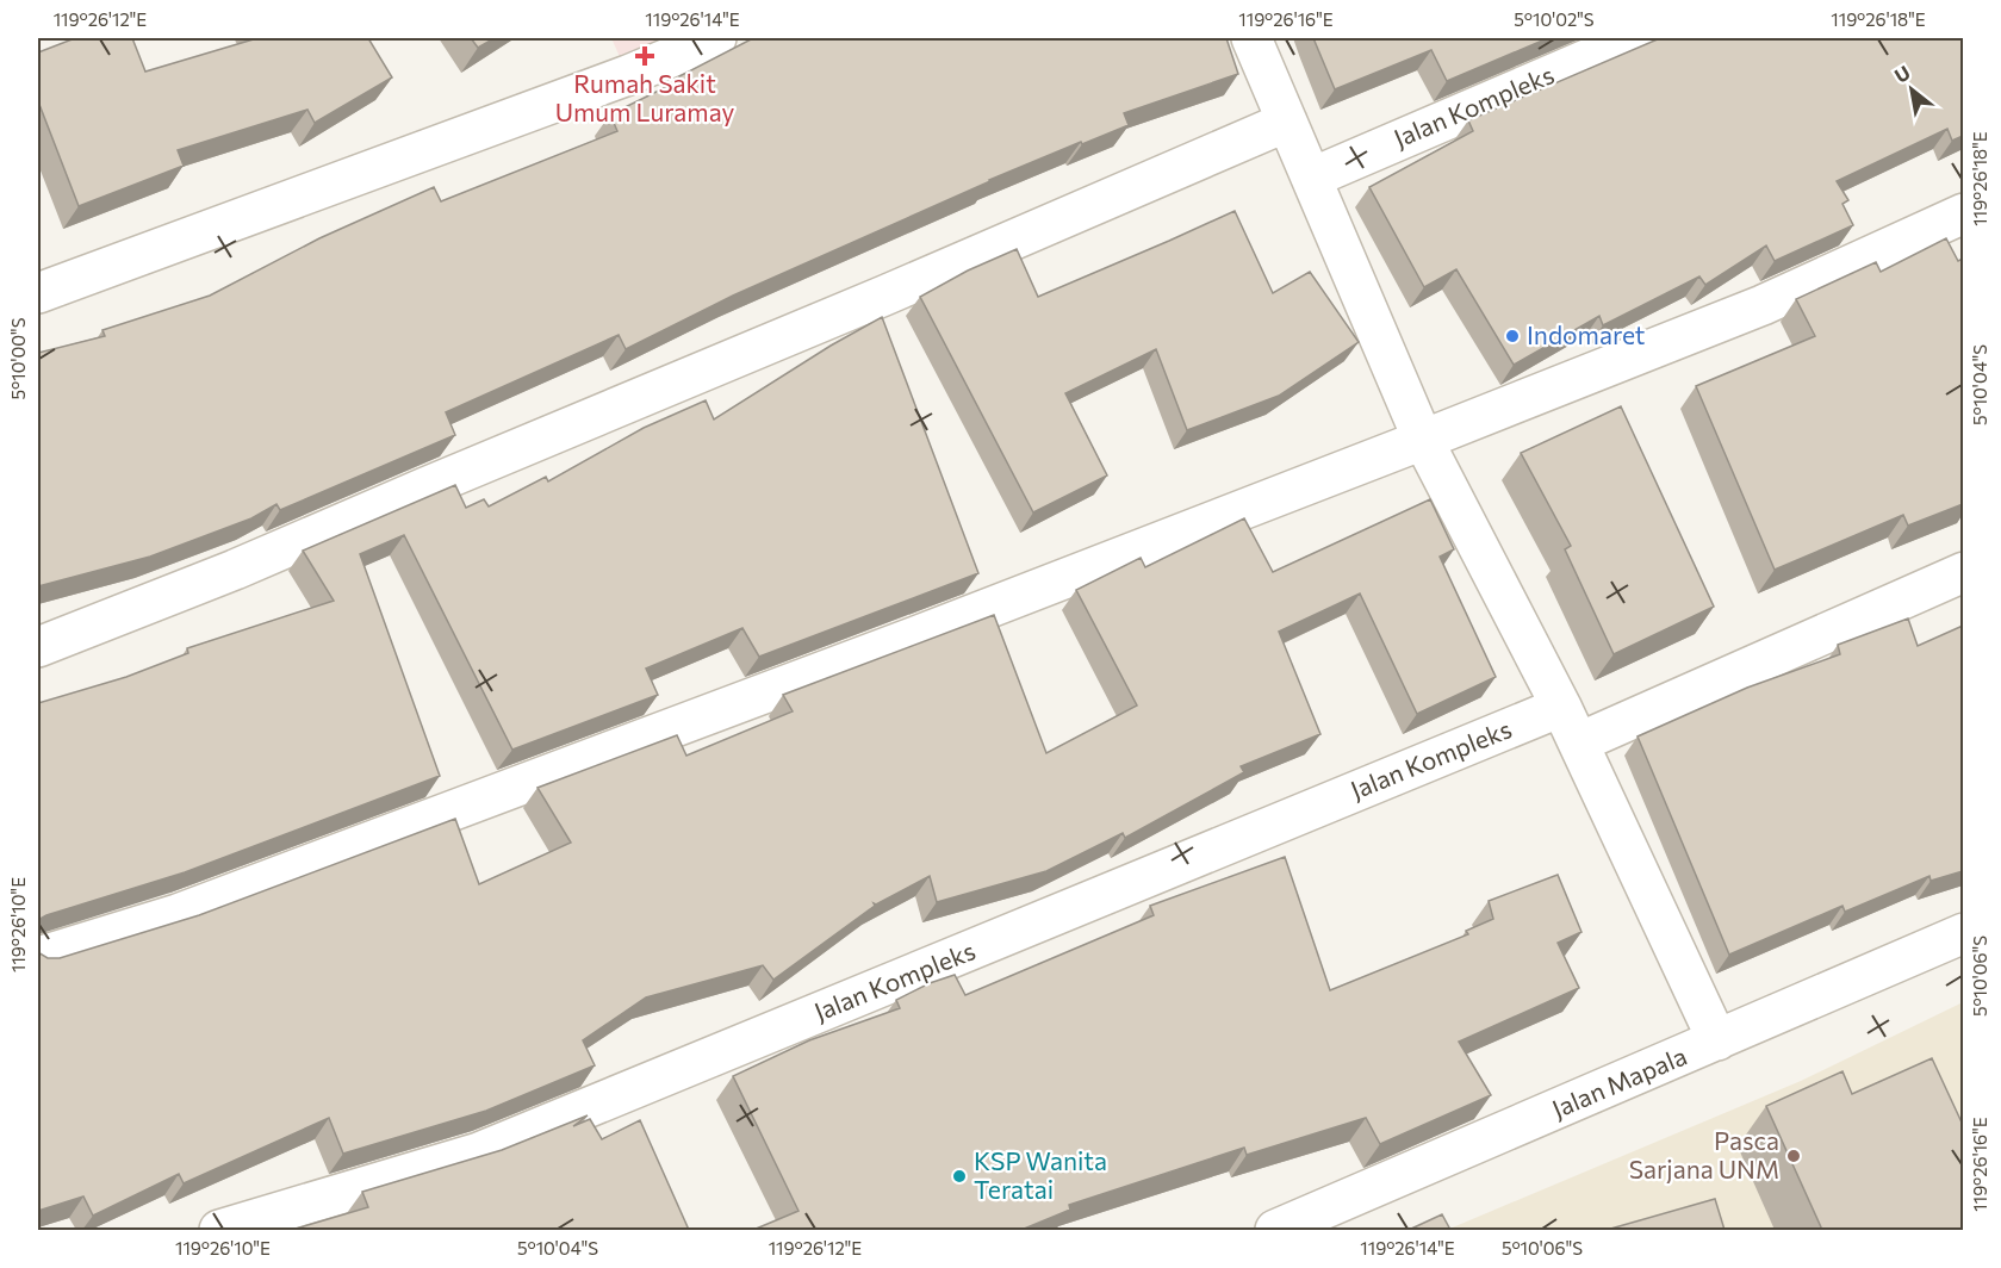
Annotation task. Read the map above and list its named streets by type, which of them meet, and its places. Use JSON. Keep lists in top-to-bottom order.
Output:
{
  "streets": {
    "street": ["Jalan Kompleks", "Jalan Mapala"]
  },
  "places": {
    "health": ["Rumah Sakit Umum Luramay"],
    "other": ["Indomaret", "Pasca Sarjana UNM", "KSP Wanita Teratai"]
  },
  "north": "top left",
  "coordinates": [
    "119°26'12\"E",
    "119°26'14\"E",
    "119°26'16\"E",
    "5°10'02\"S",
    "119°26'18\"E",
    "5°10'00\"S",
    "5°10'04\"S",
    "119°26'10\"E",
    "5°10'06\"S"
  ]
}
